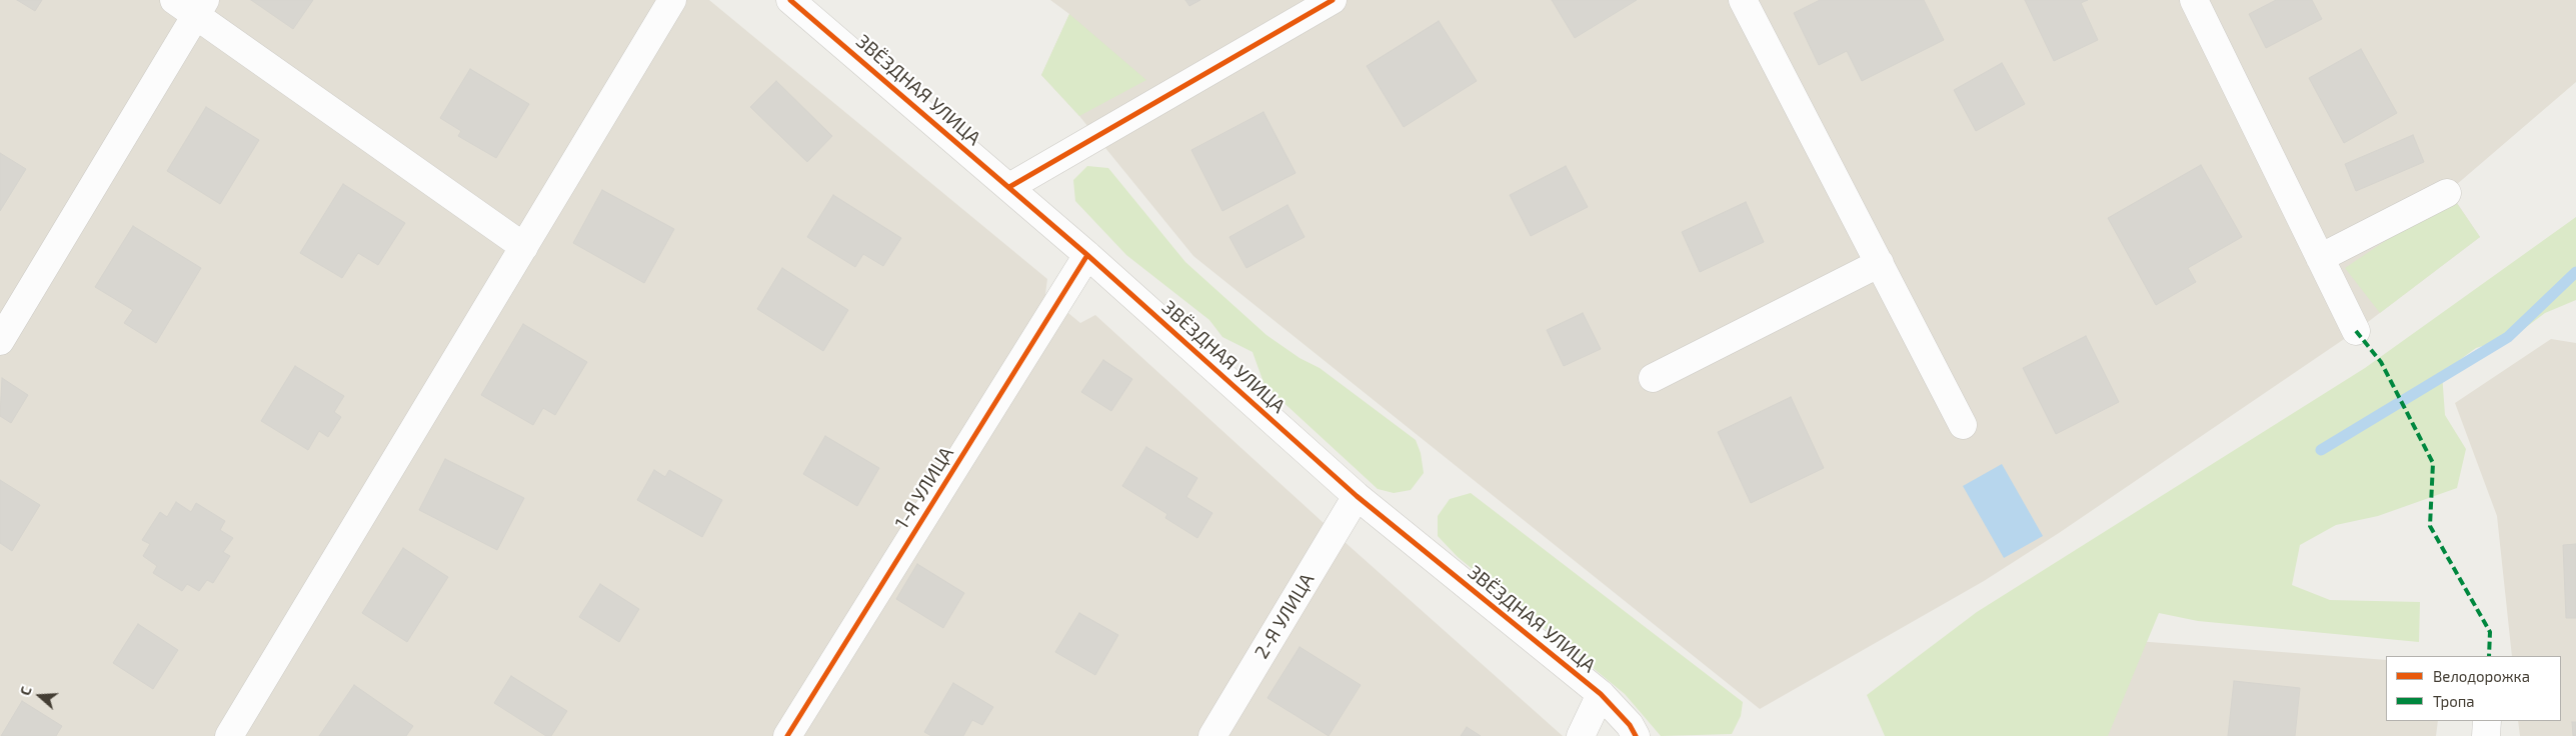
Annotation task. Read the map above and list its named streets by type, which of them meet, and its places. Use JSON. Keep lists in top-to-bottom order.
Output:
{
  "streets": {
    "street": ["ЗВЁЗДНАЯ УЛИЦА", "1-Я УЛИЦА", "2-Я УЛИЦА"]
  },
  "crossings": [
    ["ЗВЁЗДНАЯ УЛИЦА", "1-Я УЛИЦА"],
    ["ЗВЁЗДНАЯ УЛИЦА", "2-Я УЛИЦА"]
  ],
  "legend": ["Велодорожка", "Тропа"],
  "north": "left"
}
